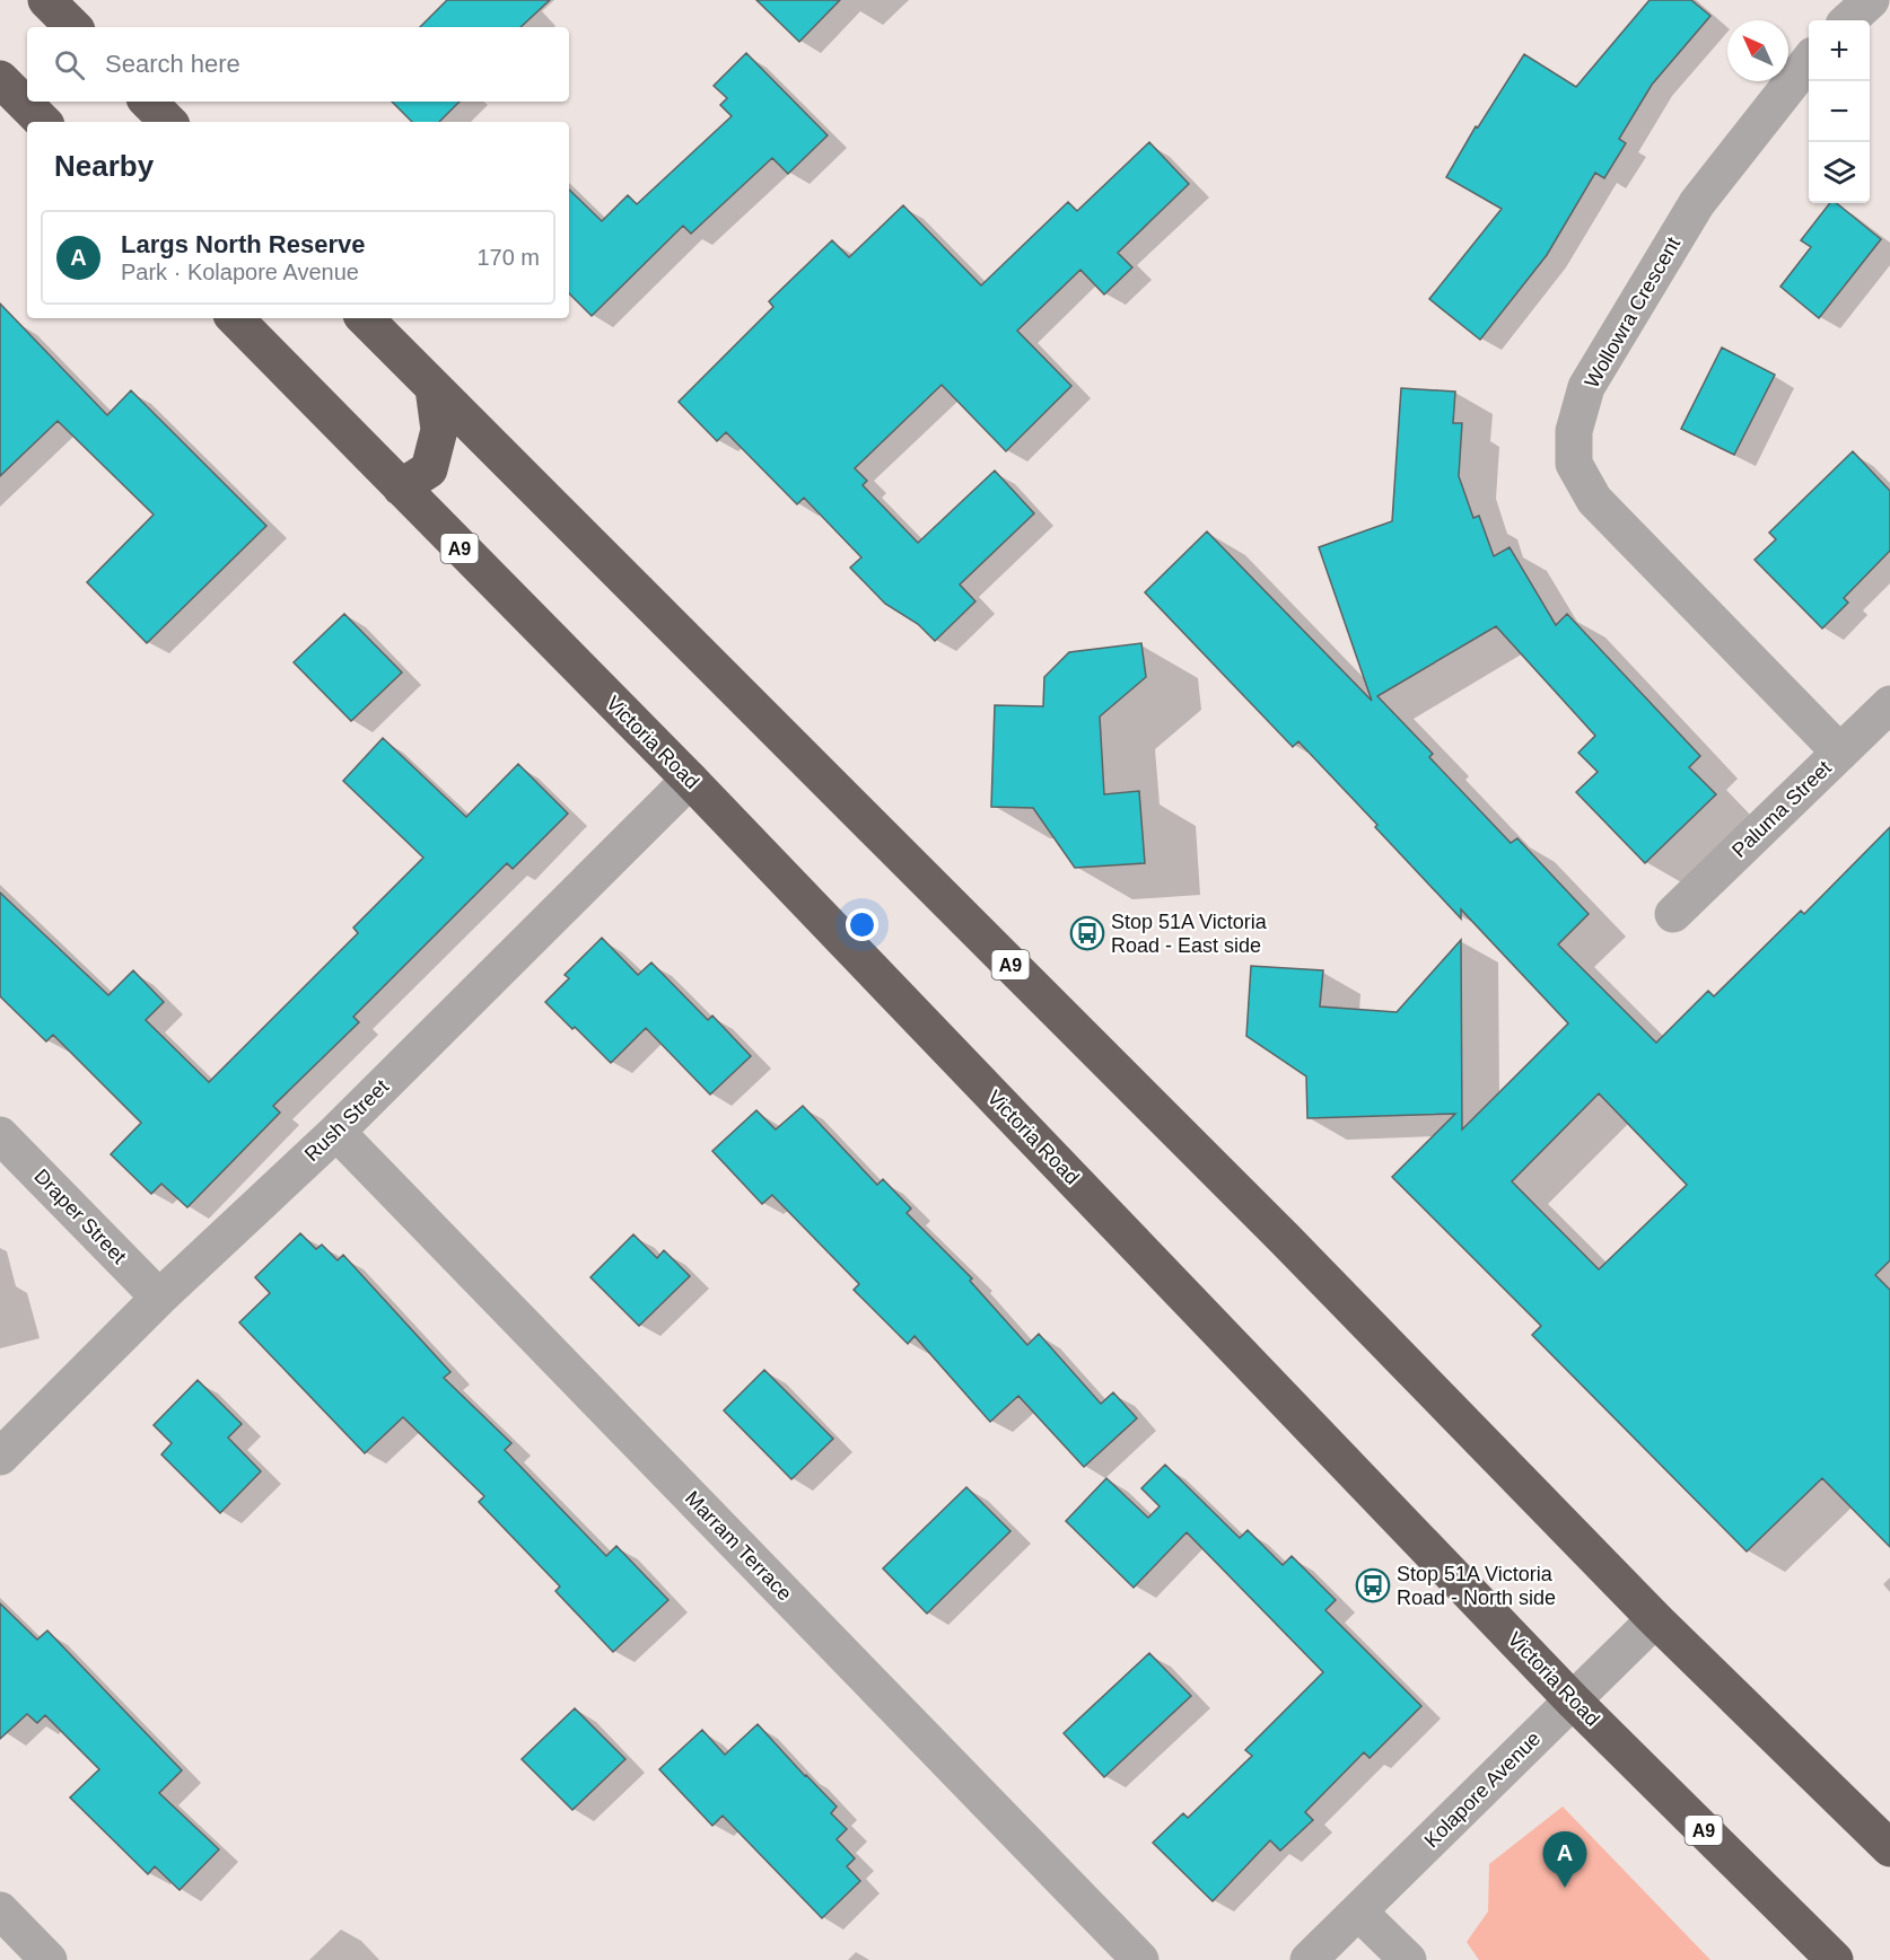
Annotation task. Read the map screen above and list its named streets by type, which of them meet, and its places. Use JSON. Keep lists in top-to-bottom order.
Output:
{
  "streets": {
    "highway": ["A9", "Victoria Road"],
    "street": [
      "Wollowra Crescent",
      "Paluma Street",
      "Rush Street",
      "Draper Street",
      "Marram Terrace",
      "Kolapore Avenue"
    ]
  },
  "crossings": [
    ["Wollowra Crescent", "Paluma Street"],
    ["A9", "Kolapore Avenue"],
    ["Victoria Road", "Rush Street"],
    ["Victoria Road", "Kolapore Avenue"],
    ["Rush Street", "Draper Street"],
    ["Rush Street", "Marram Terrace"]
  ],
  "places": {
    "bus stop": ["Stop 51A Victoria Road - East side", "Stop 51A Victoria Road - North side"]
  },
  "north": "top left",
  "page": {
    "map_buttons": ["+", "−"],
    "search": "Search here",
    "heading": "Nearby",
    "list": [
      {
        "mark": "A",
        "name": "Largs North Reserve",
        "note": "Park · Kolapore Avenue",
        "value": "170 m"
      }
    ],
    "pins": "A"
  }
}
